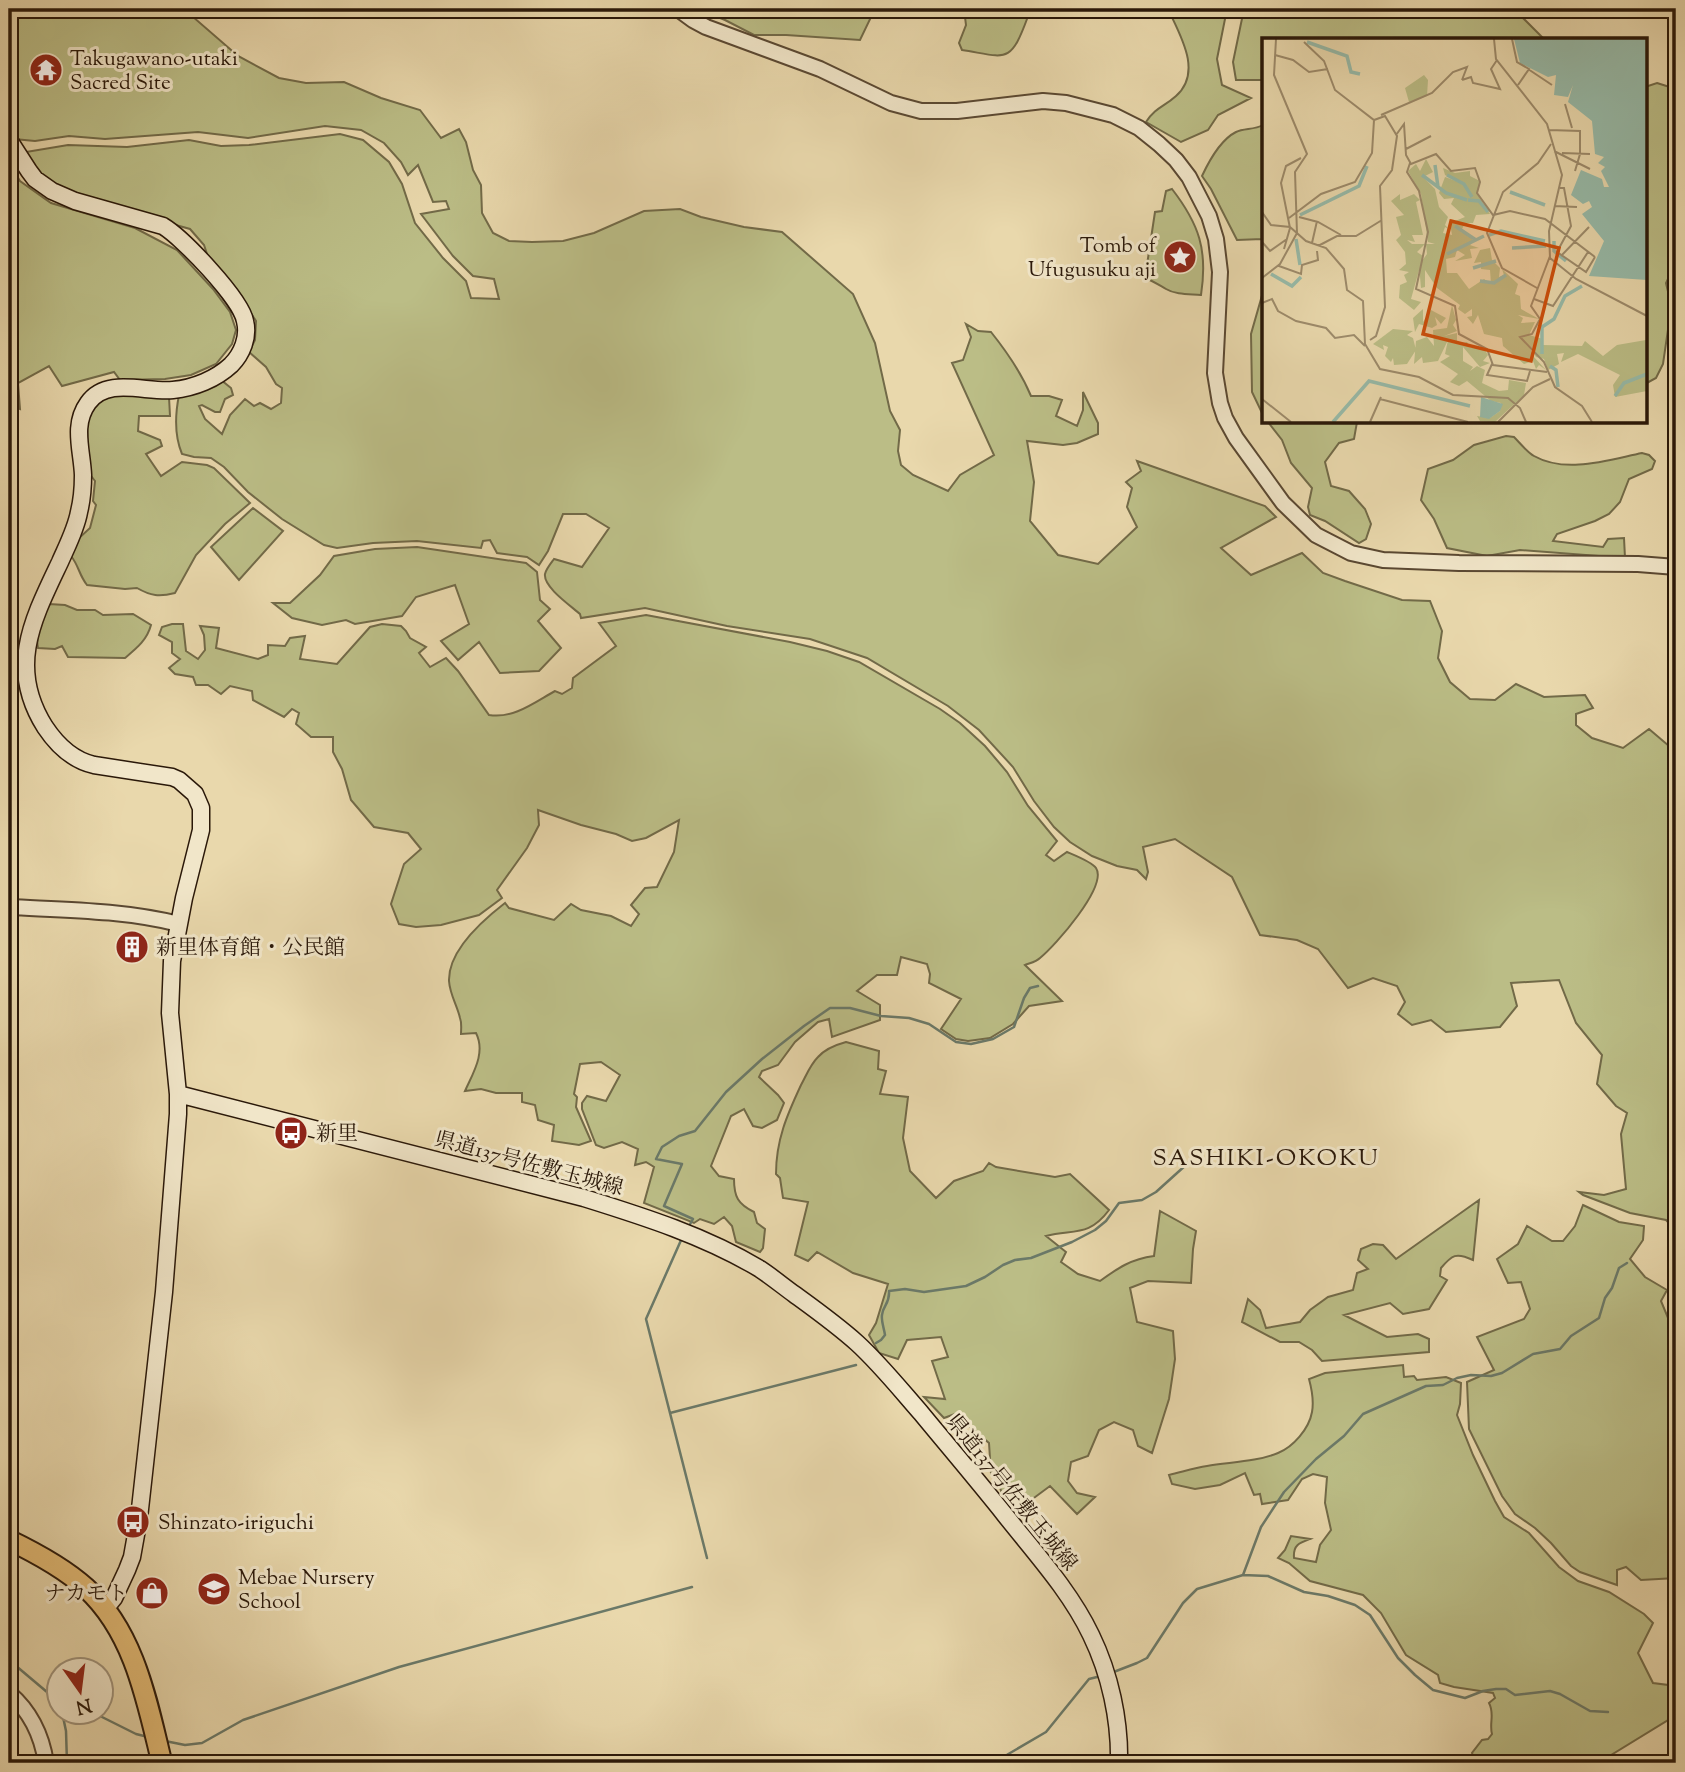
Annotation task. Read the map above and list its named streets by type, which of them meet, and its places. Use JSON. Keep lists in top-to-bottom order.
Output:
{
  "streets": {
    "main road": ["県道137号佐敷玉城線"]
  },
  "districts": ["SASHIKI-OKOKU"],
  "places": {
    "temple": ["Takugawano-utaki Sacred Site"],
    "place": ["Tomb of Ufugusuku aji"],
    "building": ["新里体育館・公民館"],
    "bus stop": ["新里", "Shinzato-iriguchi"],
    "school or university": ["Mebae Nursery School"],
    "shop": ["ナカモト"]
  },
  "north": "bottom"
}
